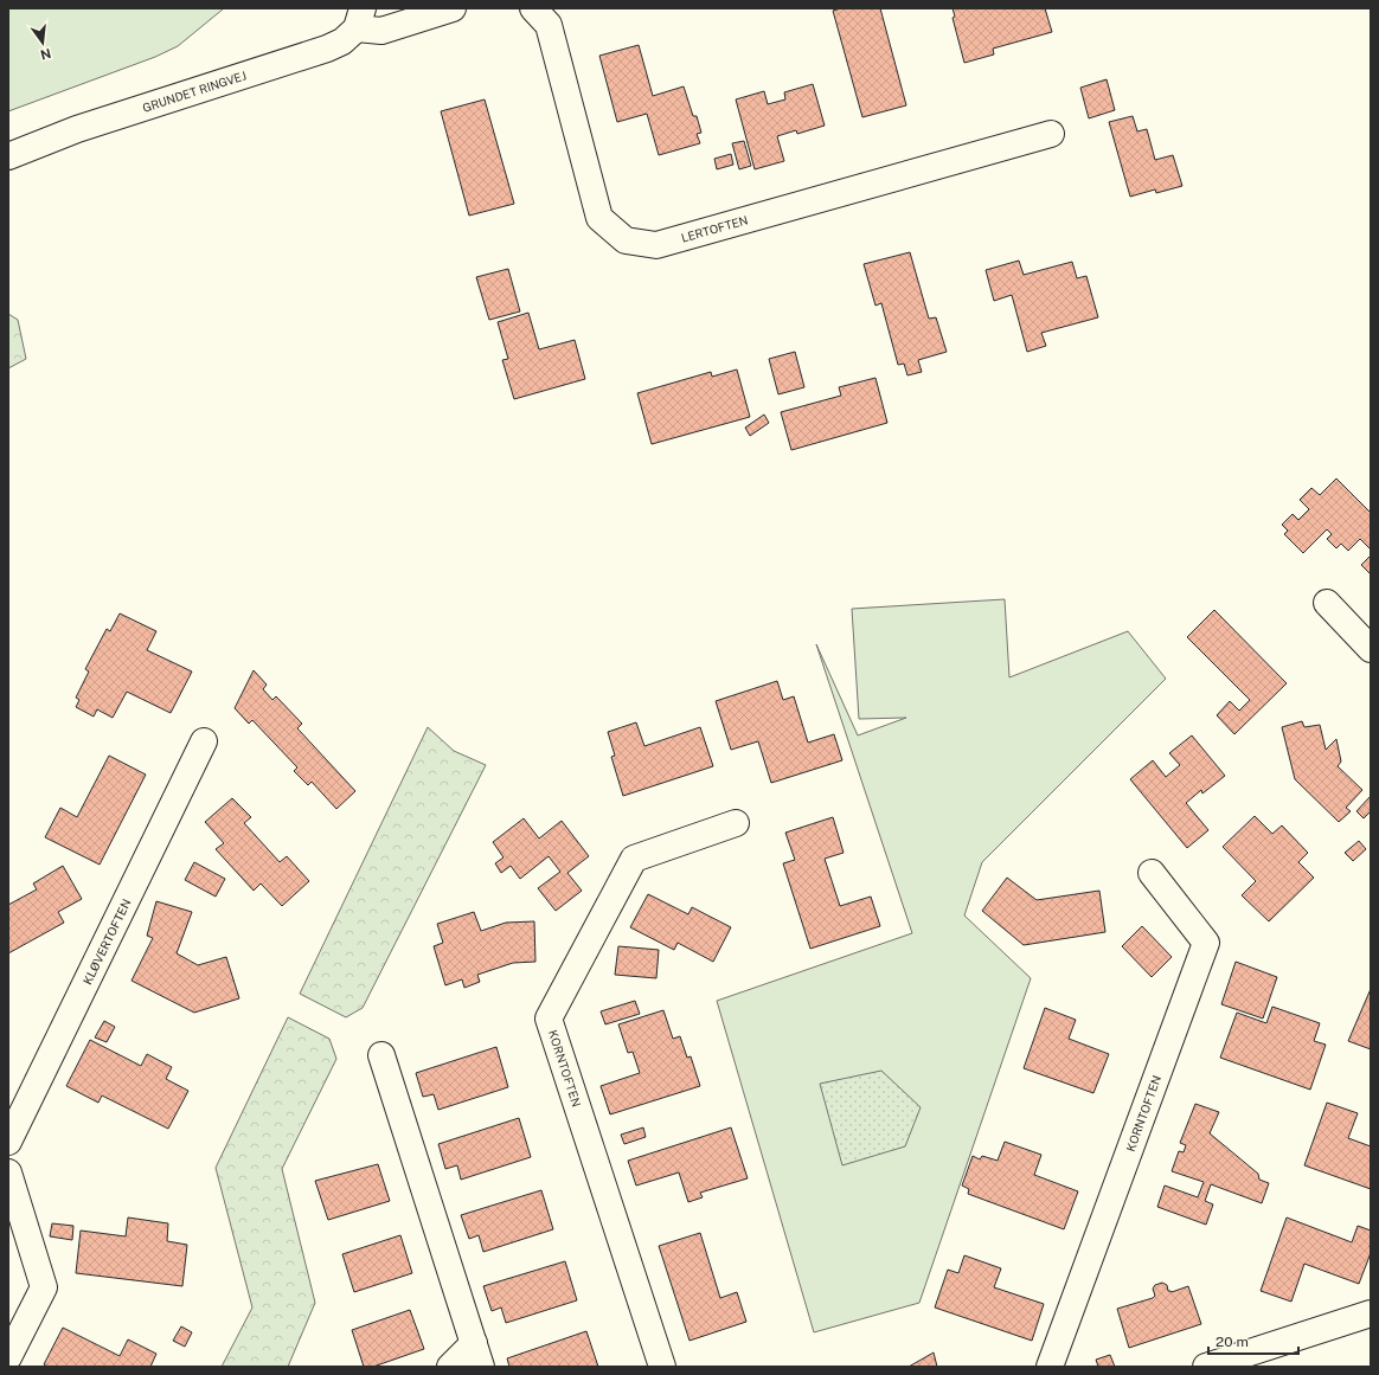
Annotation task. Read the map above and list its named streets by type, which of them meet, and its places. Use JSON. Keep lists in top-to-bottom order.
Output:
{
  "streets": {
    "street": [
      "GRUNDET RINGVEJ",
      "LERTOFTEN",
      "KLØVERTOFTEN",
      "KORNTOFTEN"
    ]
  },
  "scale_bar": "20 m",
  "north": "bottom"
}
